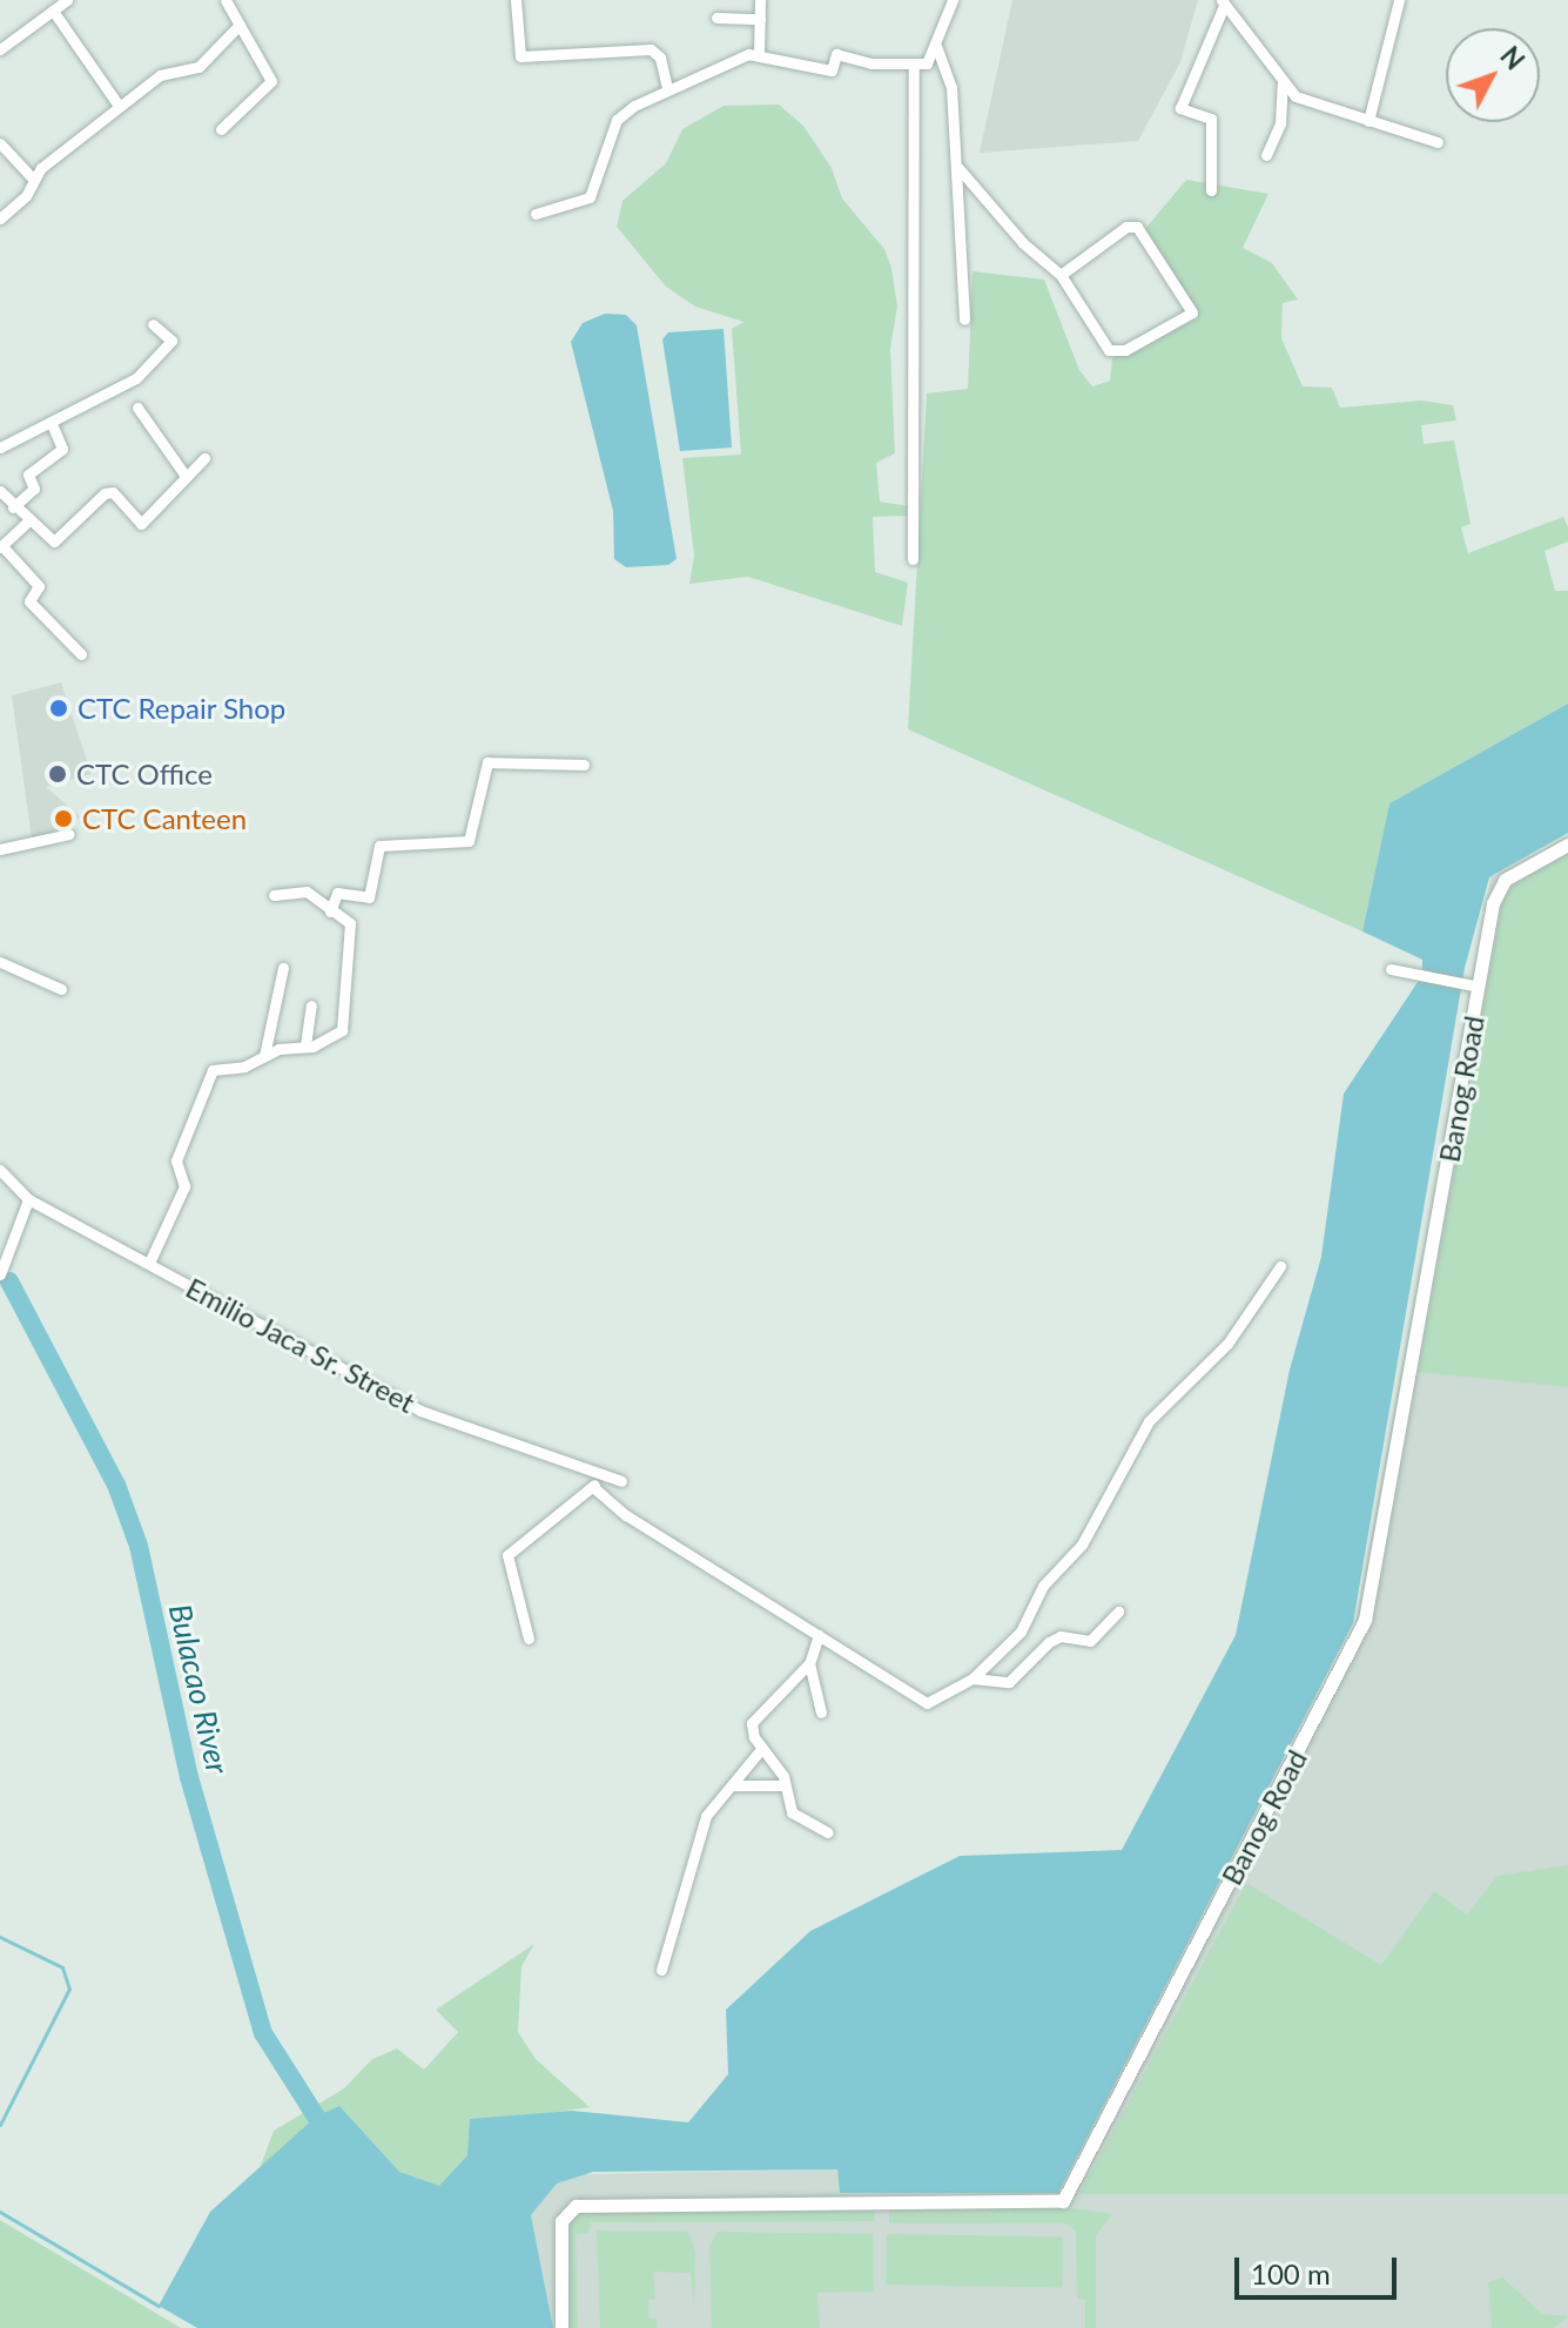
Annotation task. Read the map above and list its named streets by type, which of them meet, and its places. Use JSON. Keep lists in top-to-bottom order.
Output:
{
  "streets": {
    "street": ["Banog Road", "Emilio Jaca Sr. Street"]
  },
  "water": ["Bulacao River"],
  "places": ["CTC Repair Shop", "CTC Office", "CTC Canteen"],
  "scale_bar": "100 m",
  "north": "top right"
}
